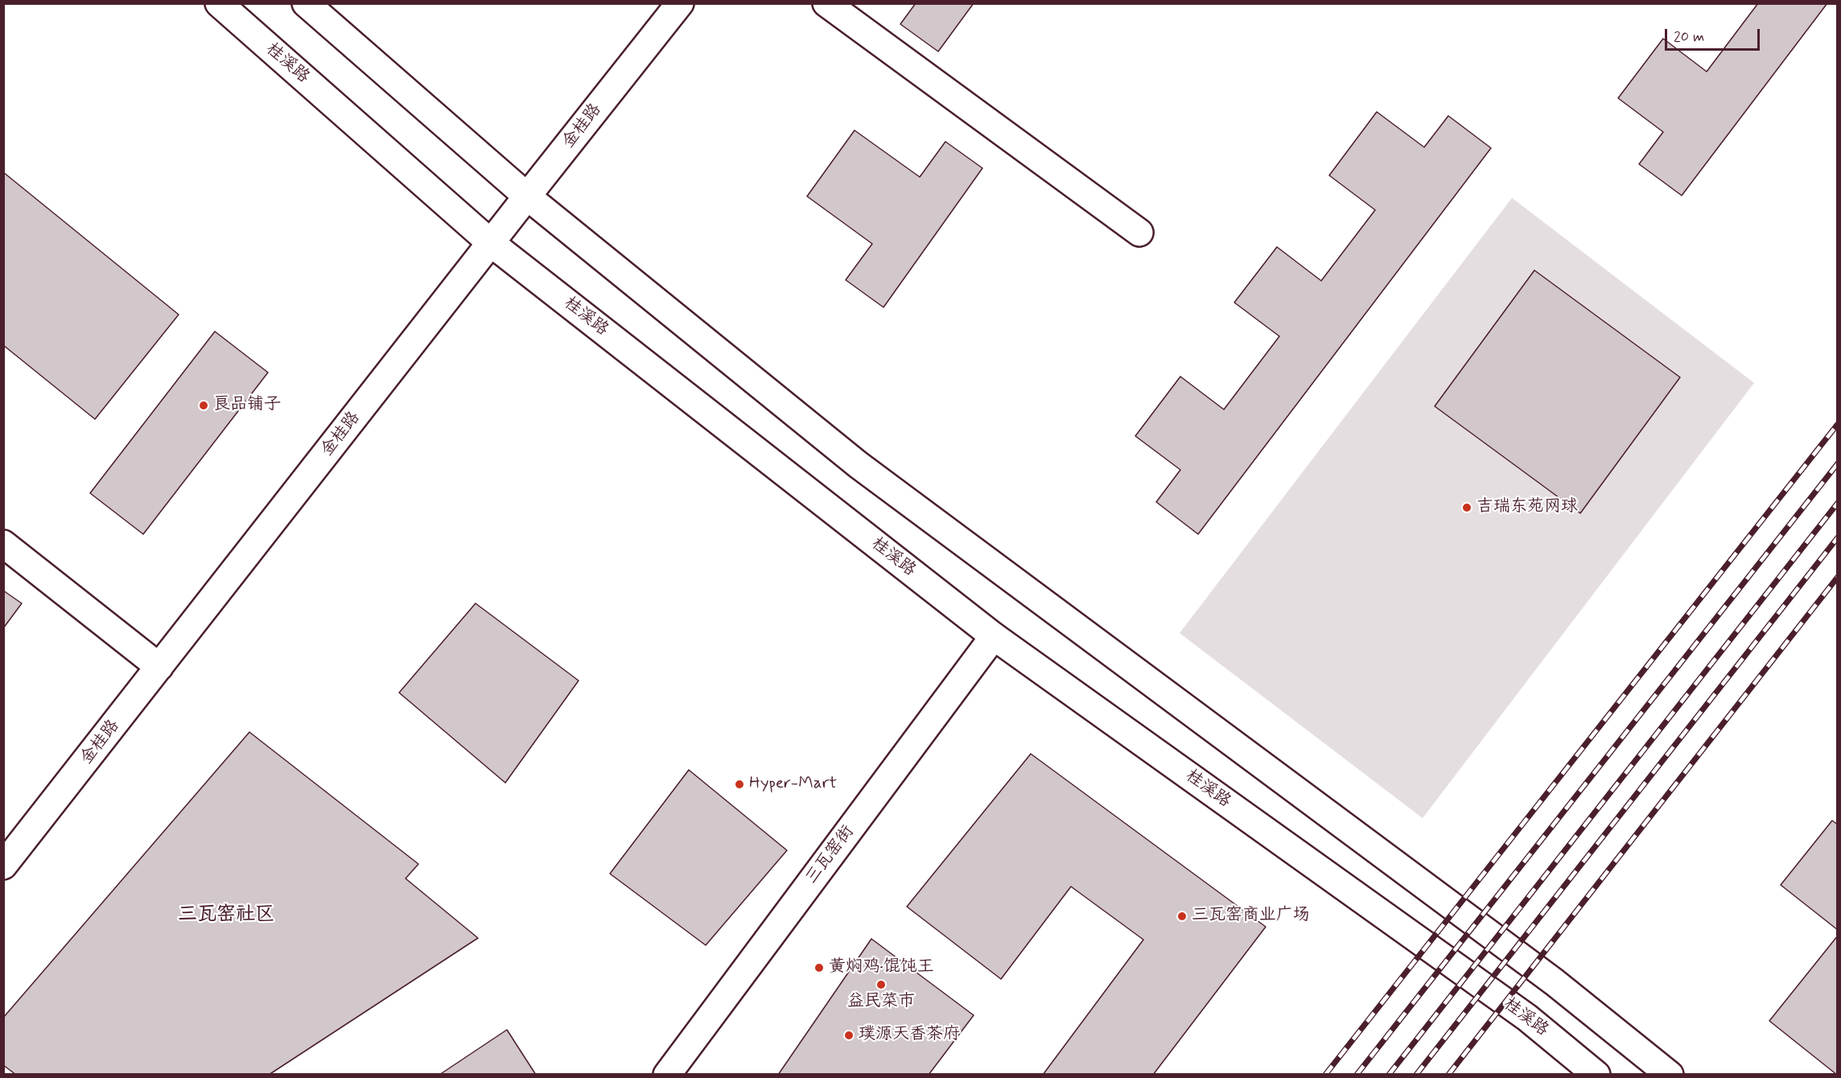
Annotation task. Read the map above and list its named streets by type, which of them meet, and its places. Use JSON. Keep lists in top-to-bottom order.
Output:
{
  "streets": {
    "main road": ["桂溪路", "金桂路", "三瓦窑街"]
  },
  "crossings": [
    ["桂溪路", "金桂路"],
    ["桂溪路", "三瓦窑街"]
  ],
  "districts": ["三瓦窑社区"],
  "places": [
    "良品铺子",
    "吉瑞东苑网球",
    "Hyper-Mart",
    "三瓦窑商业广场",
    "黄焖鸡·馄饨王",
    "益民菜市",
    "璞源天香茶府"
  ],
  "scale_bar": "20 m"
}
